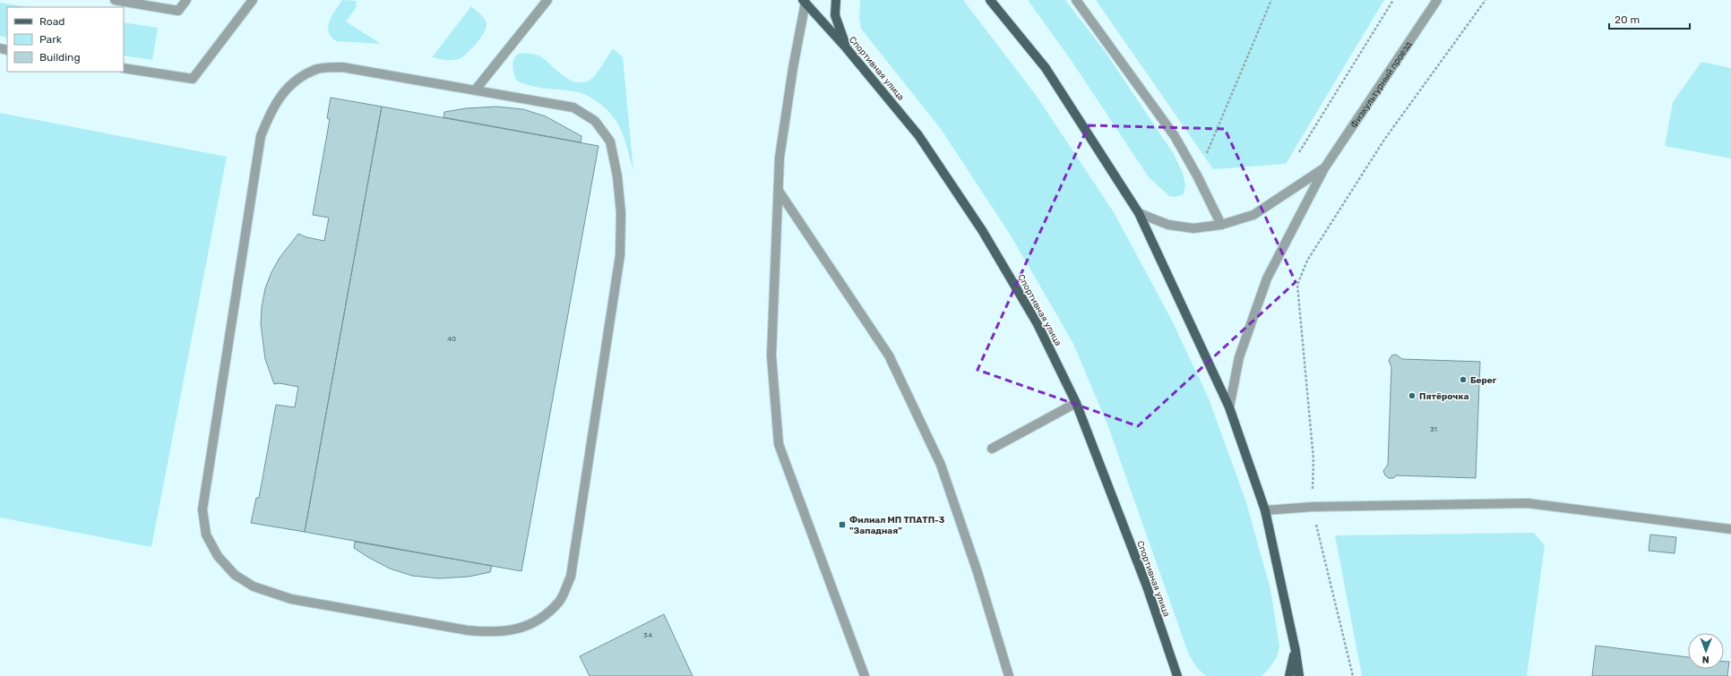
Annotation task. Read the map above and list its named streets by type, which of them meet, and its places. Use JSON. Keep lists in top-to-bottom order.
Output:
{
  "streets": {
    "main road": ["Спортивная улица"],
    "street": ["Физкультурный проезд"]
  },
  "places": {
    "other": ["Берег", "Пятёрочка"],
    "transit": ["Филиал МП ТПАТП-3 \"Западная\""]
  },
  "house_numbers": ["40", "31", "34"],
  "legend": ["Road", "Park", "Building"],
  "scale_bar": "20 m",
  "north": "bottom"
}
